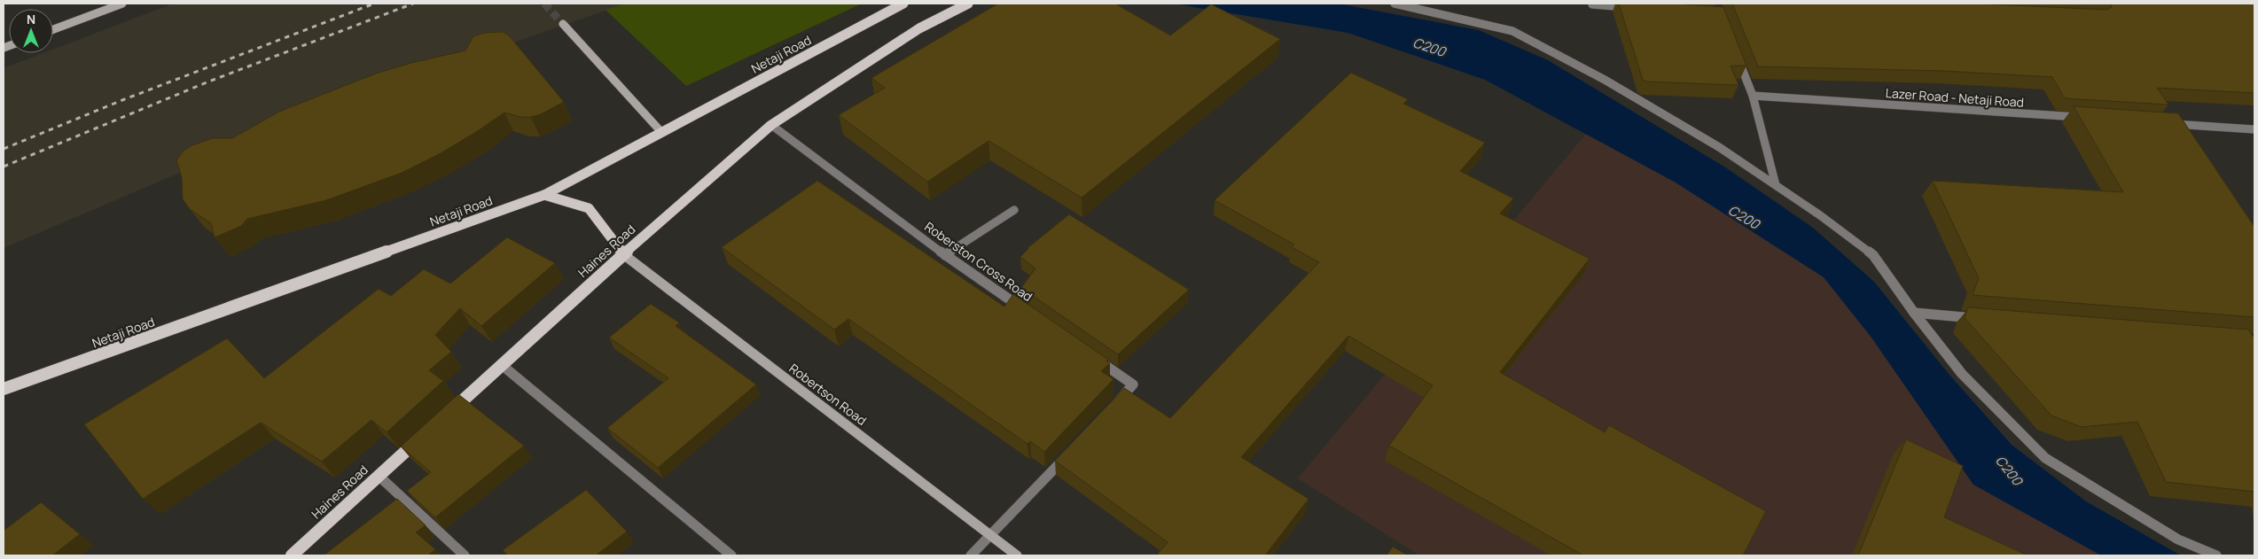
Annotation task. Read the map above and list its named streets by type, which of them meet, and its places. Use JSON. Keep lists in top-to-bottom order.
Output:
{
  "streets": {
    "main road": ["Netaji Road", "Haines Road"],
    "street": ["Lazer Road - Netaji Road", "Roberston Cross Road", "Robertson Road"]
  },
  "crossings": [
    ["Haines Road", "Roberston Cross Road"],
    ["Haines Road", "Robertson Road"]
  ],
  "water": ["C200"],
  "north": "top"
}
